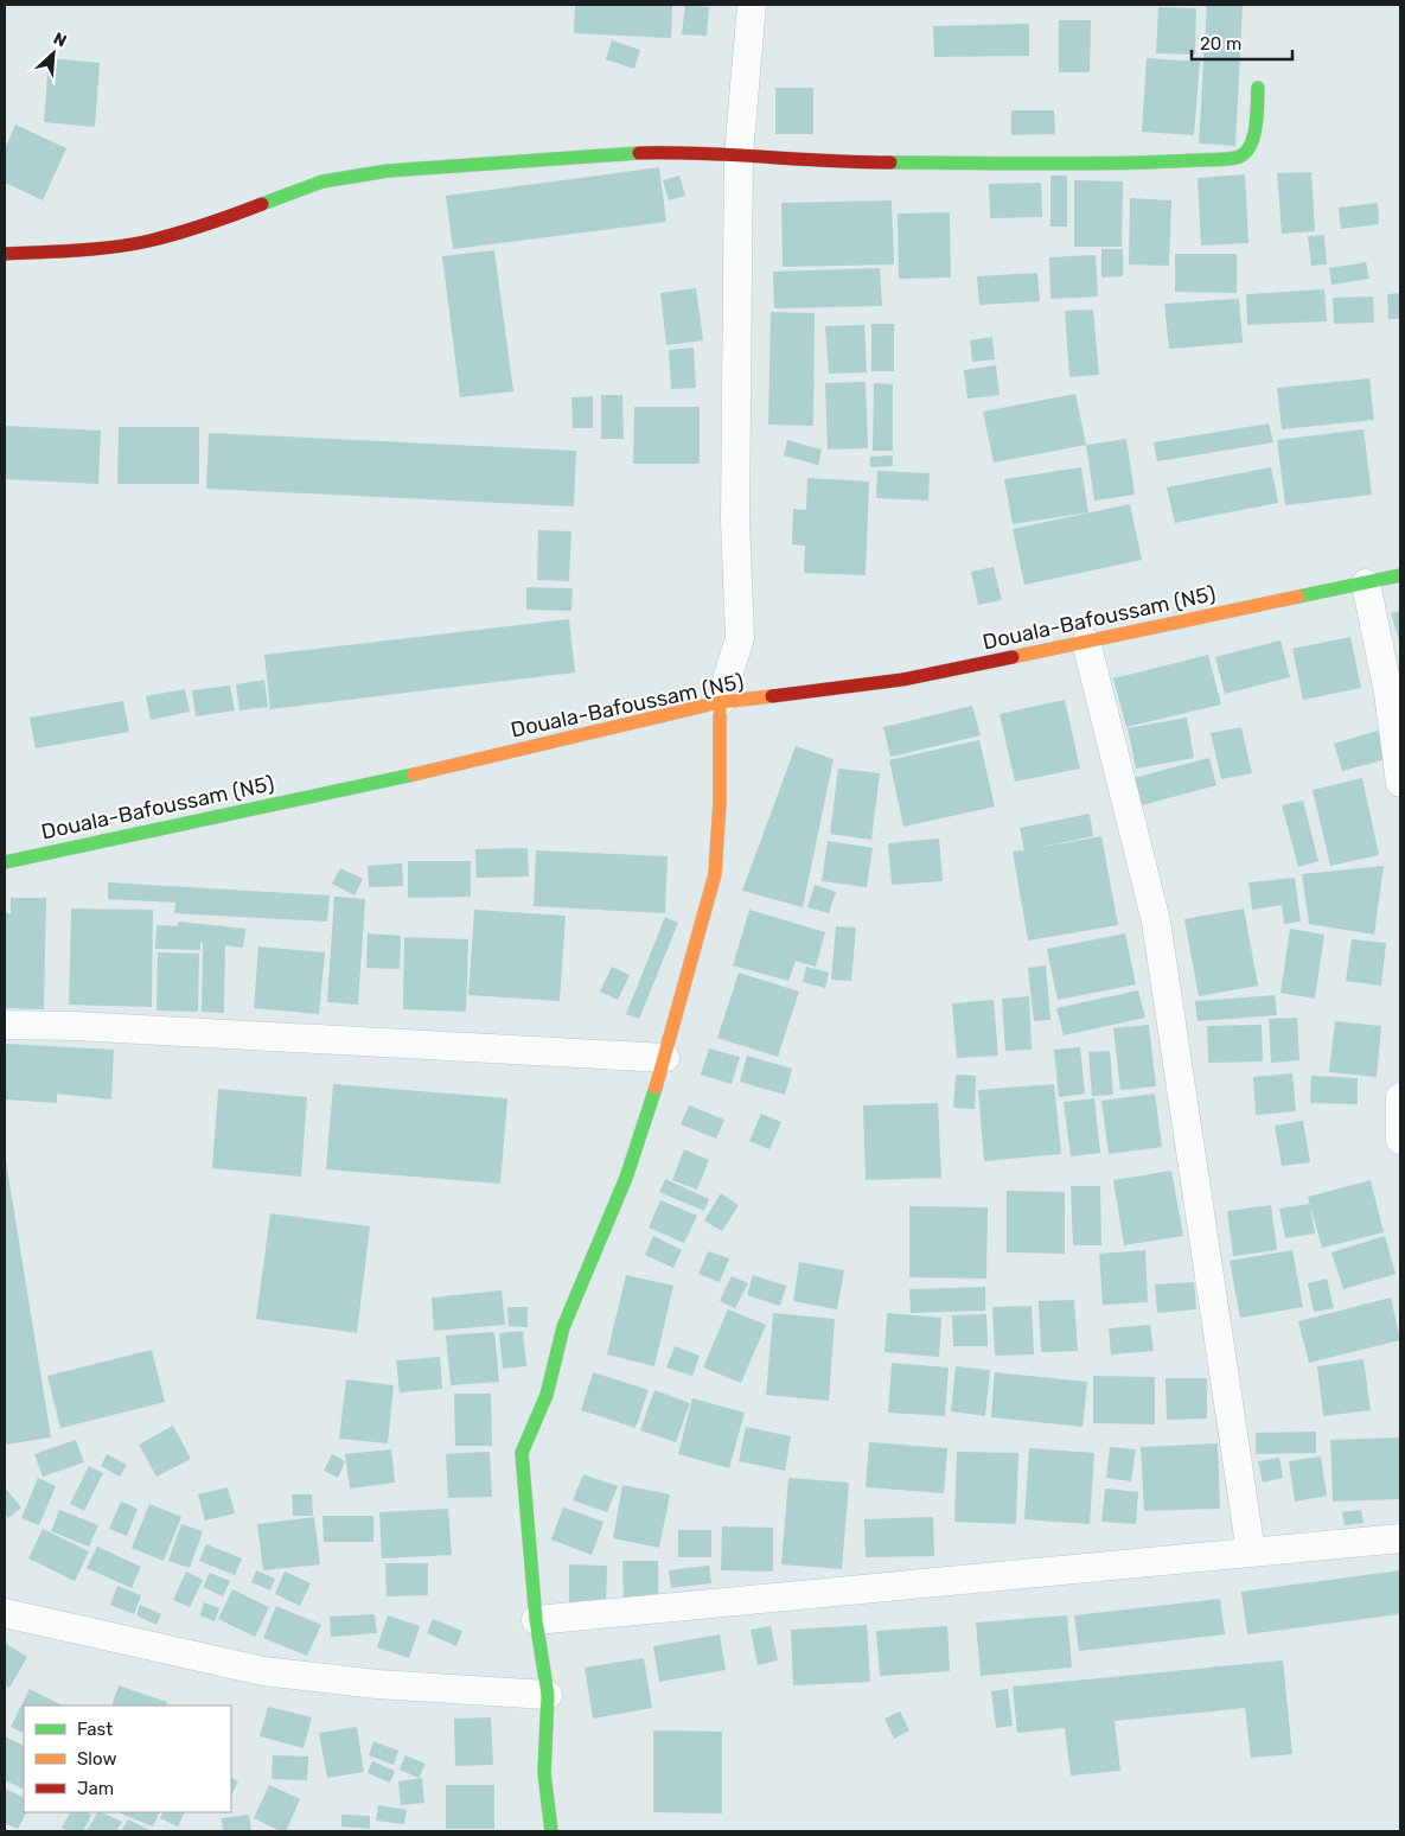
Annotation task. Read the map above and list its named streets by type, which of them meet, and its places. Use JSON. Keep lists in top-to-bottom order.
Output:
{
  "streets": {
    "main road": ["Douala-Bafoussam (N5)"]
  },
  "legend": ["Fast", "Slow", "Jam"],
  "scale_bar": "20 m",
  "north": "top right"
}
